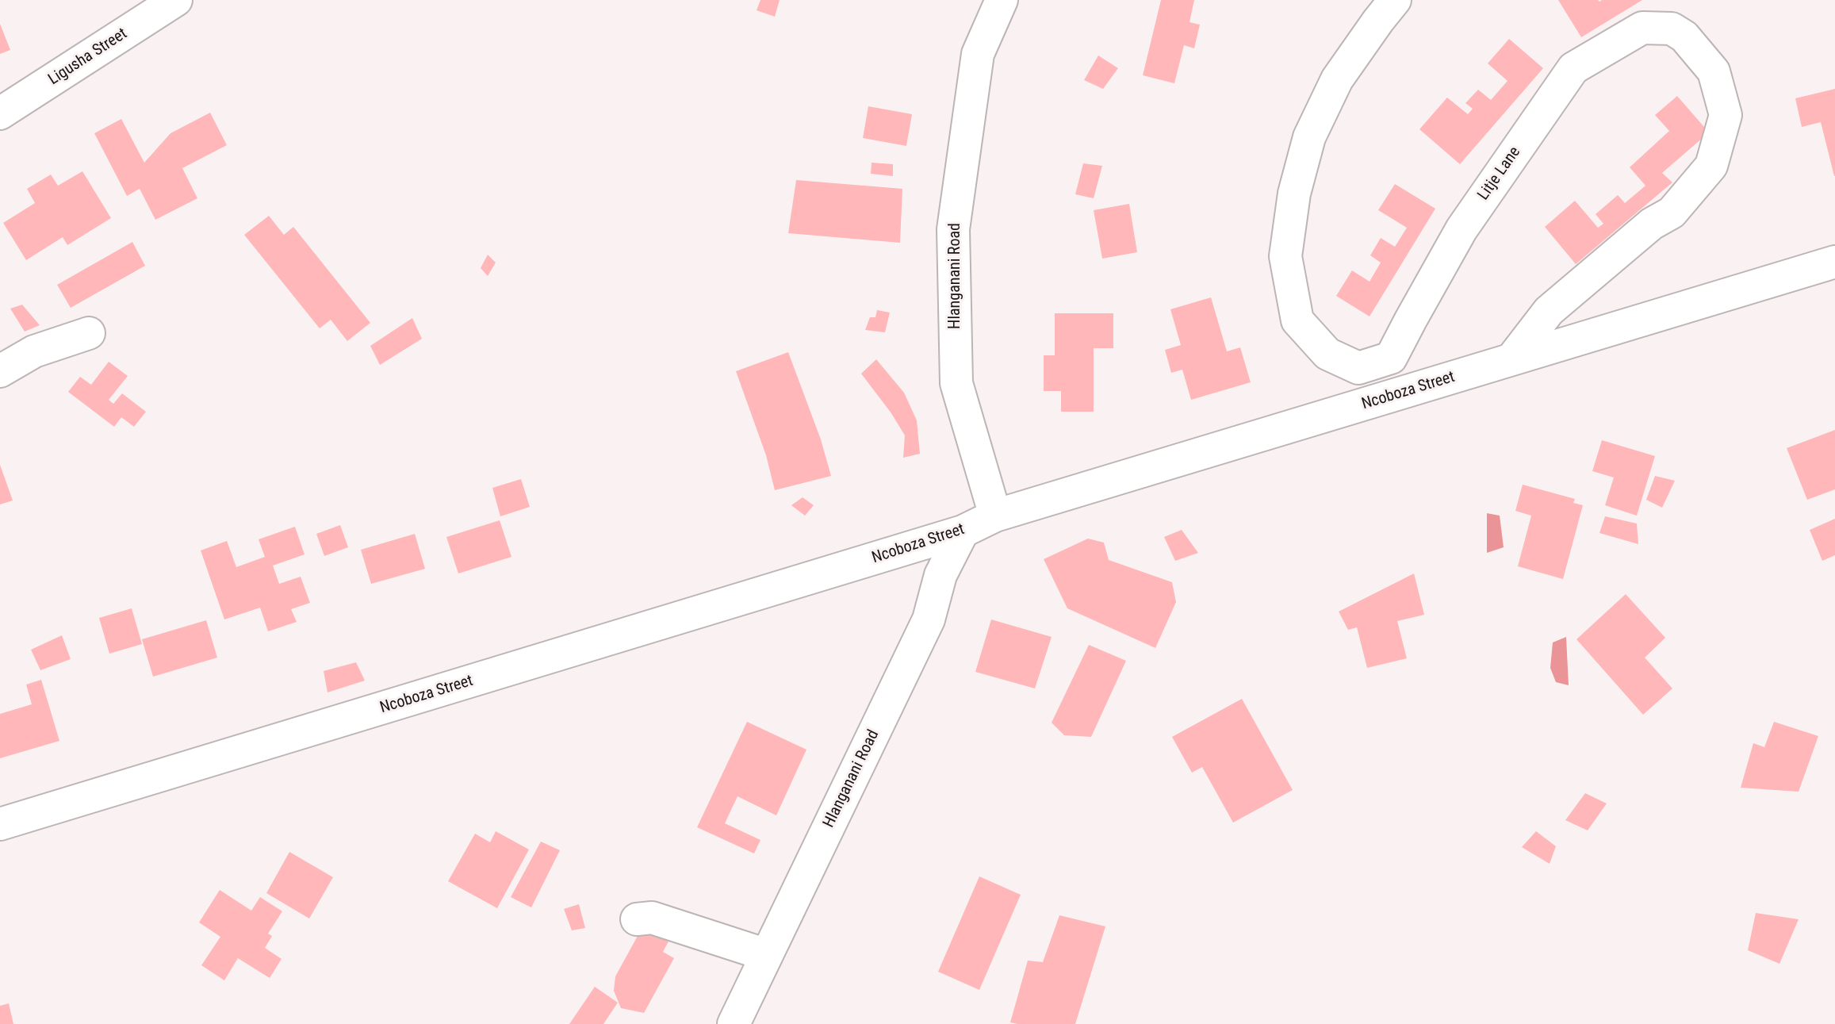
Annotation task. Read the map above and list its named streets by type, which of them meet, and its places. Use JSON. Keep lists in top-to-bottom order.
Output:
{
  "streets": {
    "street": [
      "Ligusha Street",
      "Litje Lane",
      "Hlanganani Road",
      "Ncoboza Street"
    ]
  },
  "crossings": [
    ["Litje Lane", "Ncoboza Street"],
    ["Hlanganani Road", "Ncoboza Street"]
  ]
}
